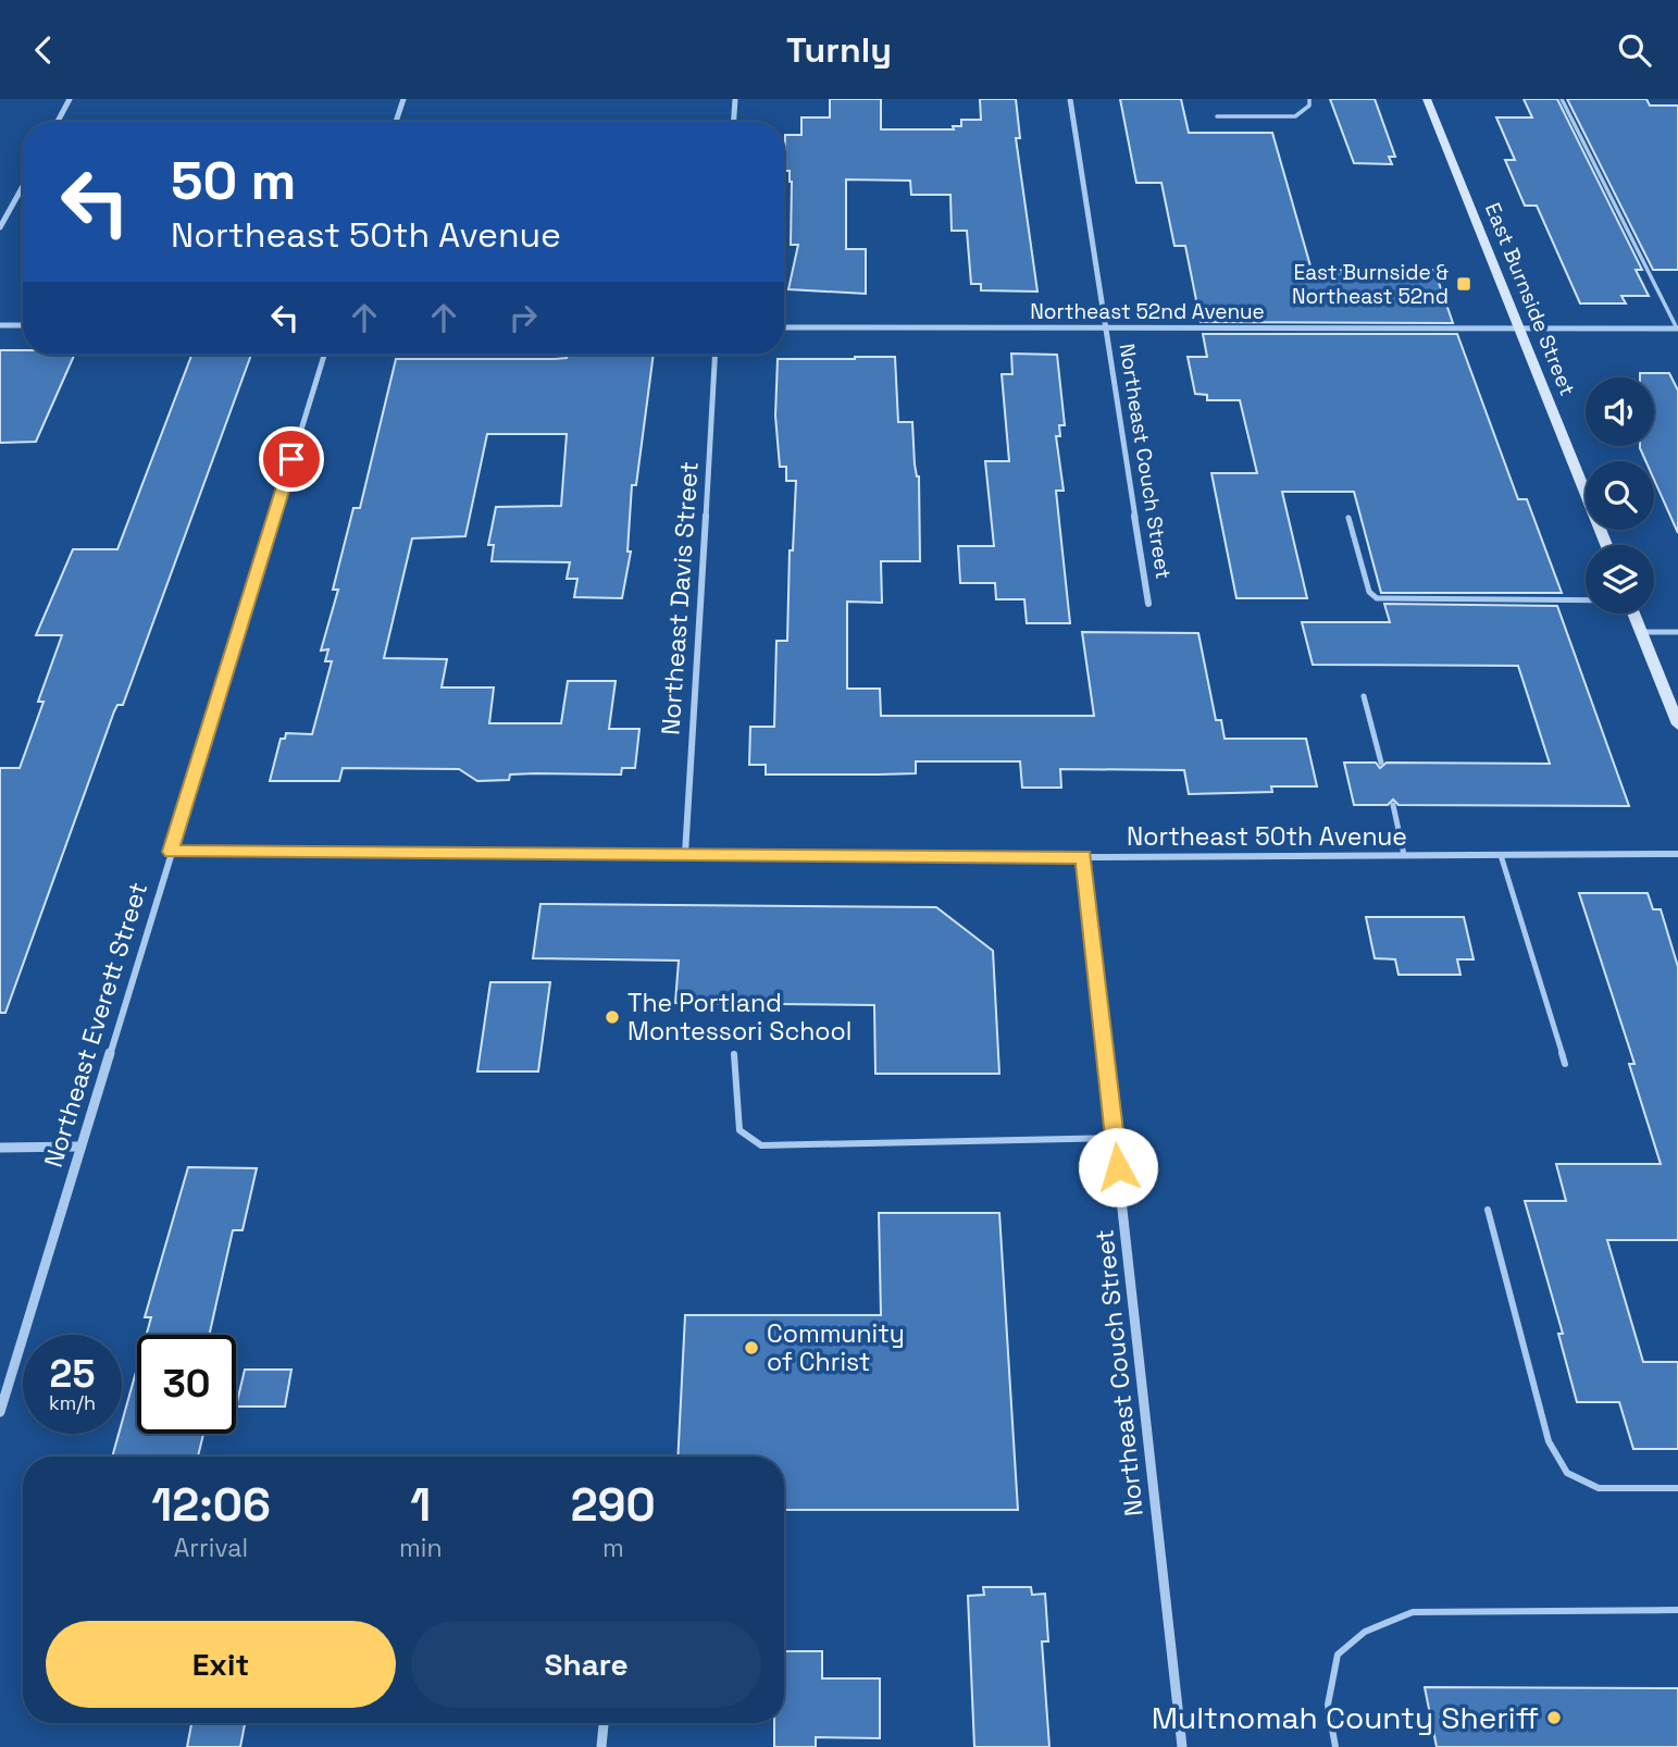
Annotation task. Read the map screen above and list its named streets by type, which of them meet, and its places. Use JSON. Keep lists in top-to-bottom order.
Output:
{
  "streets": {
    "main road": ["East Burnside Street"],
    "street": [
      "Northeast 52nd Avenue",
      "Northeast Couch Street",
      "Northeast Davis Street",
      "Northeast 50th Avenue",
      "Northeast Everett Street"
    ]
  },
  "crossings": [
    ["East Burnside Street", "Northeast 52nd Avenue"],
    ["Northeast 52nd Avenue", "Northeast Couch Street"],
    ["Northeast Couch Street", "Northeast 50th Avenue"],
    ["Northeast Davis Street", "Northeast 50th Avenue"],
    ["Northeast 50th Avenue", "Northeast Everett Street"]
  ],
  "places": {
    "transit": ["East Burnside & Northeast 52nd"],
    "other": ["The Portland Montessori School", "Community of Christ", "Multnomah County Sheriff"]
  },
  "page": {
    "header": "Turnly",
    "turn": ["50 m", "Northeast 50th Avenue"],
    "speed": "25 km/h",
    "limit": "30",
    "eta": [
      "12:06",
      "Arrival",
      "1",
      "min",
      "290",
      "m"
    ],
    "buttons": ["Exit", "Share"]
  }
}
